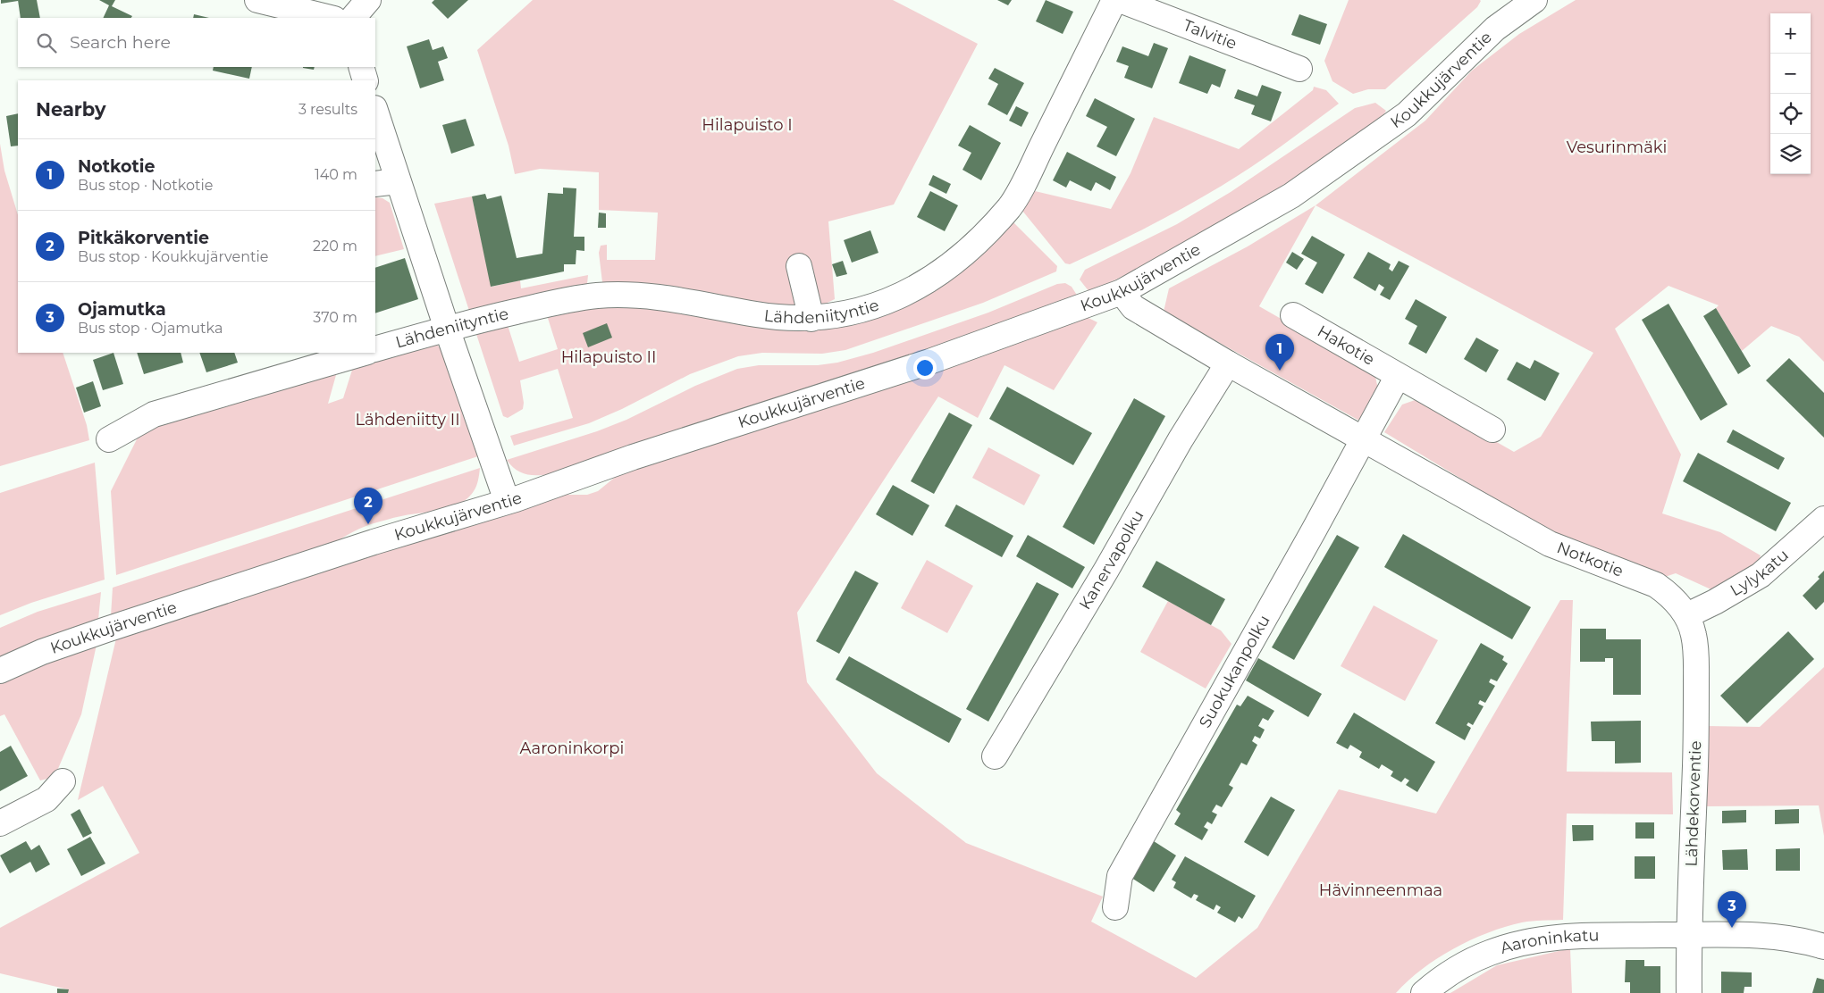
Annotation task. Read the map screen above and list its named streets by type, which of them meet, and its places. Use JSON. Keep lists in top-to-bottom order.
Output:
{
  "streets": {
    "street": [
      "Talvitie",
      "Koukkujärventie",
      "Lähdeniityntie",
      "Hakotie",
      "Kanervapolku",
      "Notkotie",
      "Lylykatu",
      "Suokukanpolku",
      "Lähdekorventie",
      "Aaroninkatu"
    ]
  },
  "crossings": [
    ["Koukkujärventie", "Notkotie"],
    ["Kanervapolku", "Notkotie"],
    ["Notkotie", "Lylykatu"],
    ["Notkotie", "Suokukanpolku"],
    ["Notkotie", "Lähdekorventie"],
    ["Lylykatu", "Lähdekorventie"],
    ["Lähdekorventie", "Aaroninkatu"]
  ],
  "parks": [
    "Hilapuisto I",
    "Vesurinmäki",
    "Hilapuisto II",
    "Lähdeniitty II",
    "Aaroninkorpi",
    "Hävinneenmaa"
  ],
  "page": {
    "map_buttons": ["+", "−"],
    "search": "Search here",
    "heading": ["Nearby", "3 results"],
    "list": [
      {
        "mark": "1",
        "name": "Notkotie",
        "note": "Bus stop · Notkotie",
        "value": "140 m"
      },
      {
        "mark": "2",
        "name": "Pitkäkorventie",
        "note": "Bus stop · Koukkujärventie",
        "value": "220 m"
      },
      {
        "mark": "3",
        "name": "Ojamutka",
        "note": "Bus stop · Ojamutka",
        "value": "370 m"
      }
    ],
    "pins": ["1", "2", "3"]
  }
}
